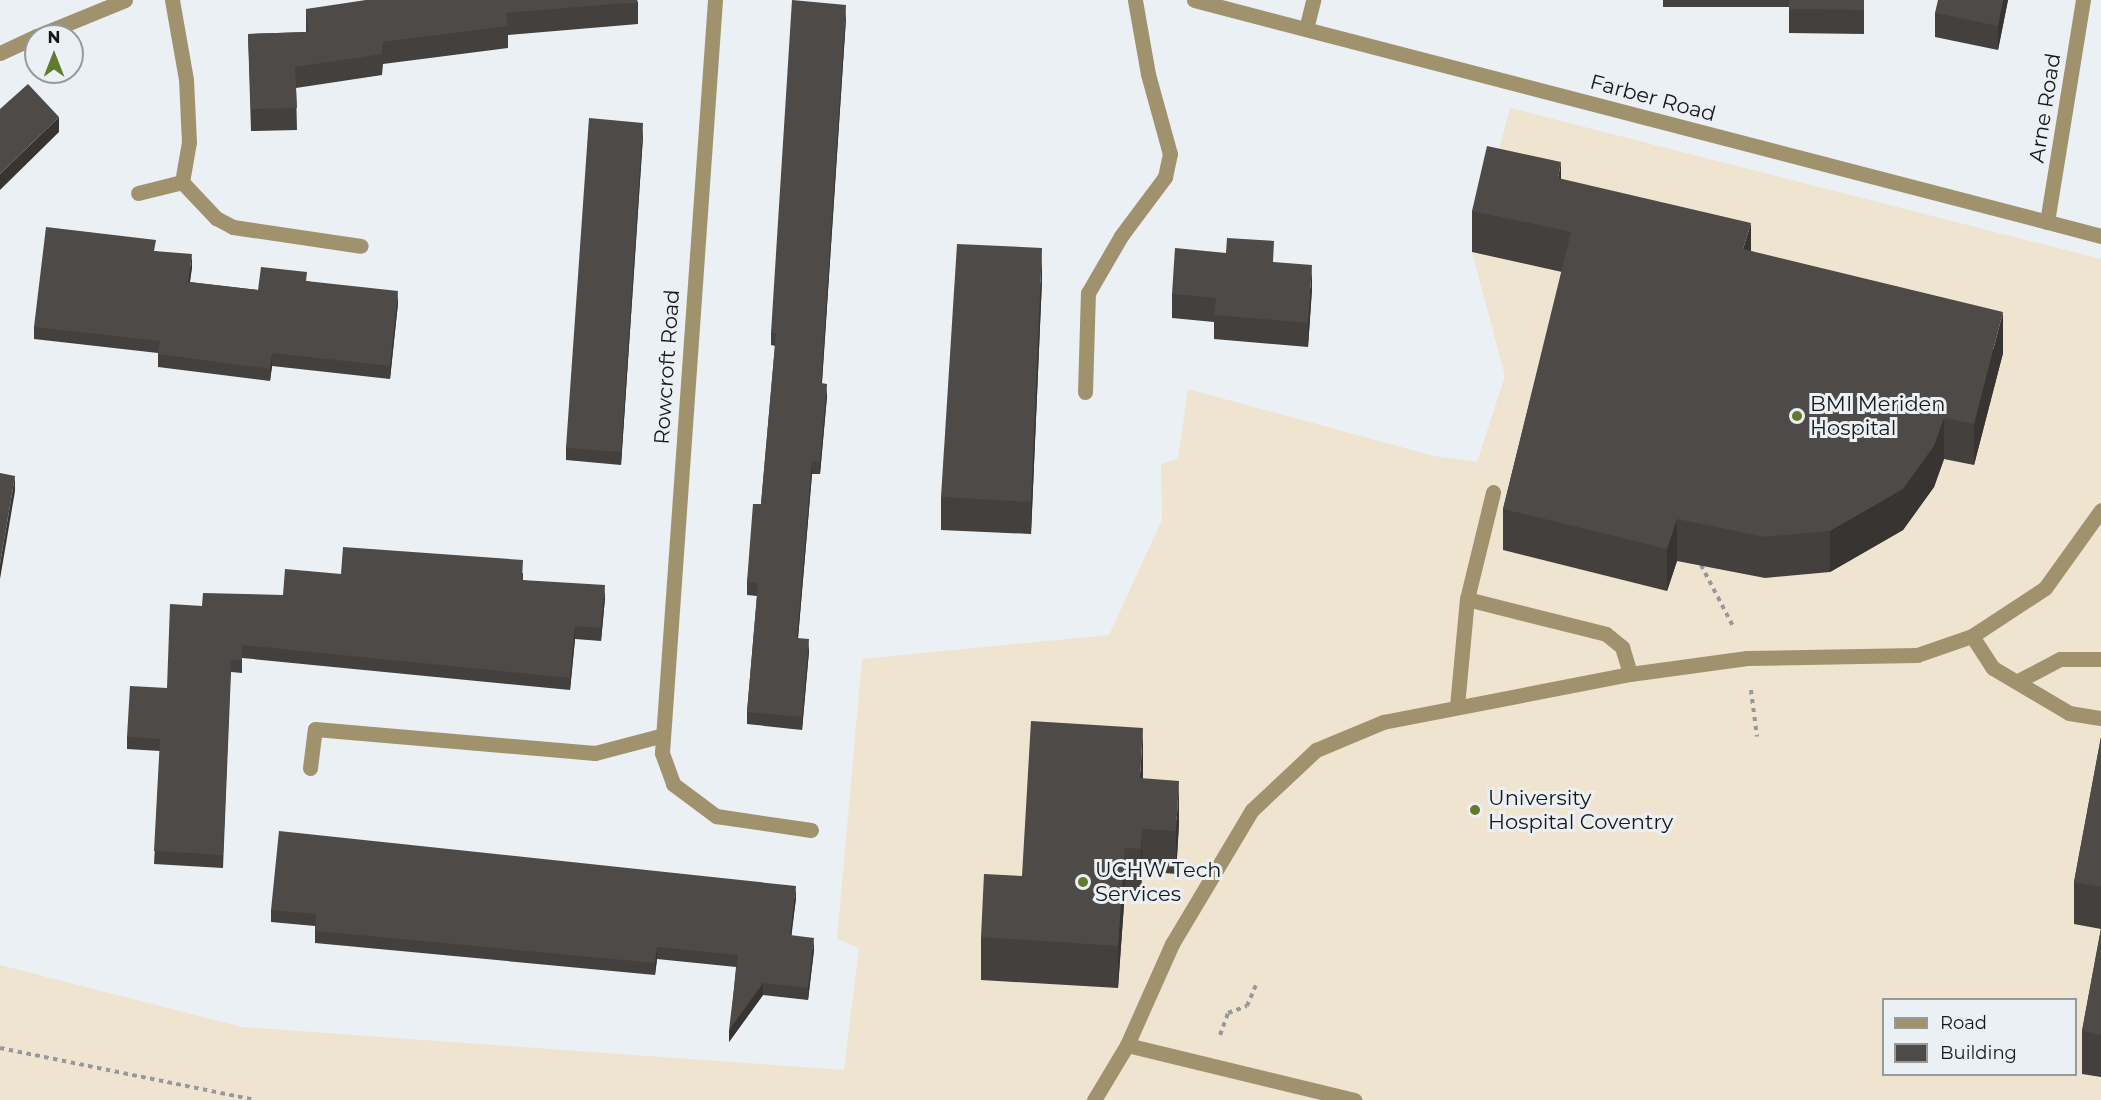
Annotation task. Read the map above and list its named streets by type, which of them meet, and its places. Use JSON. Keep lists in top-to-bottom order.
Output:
{
  "streets": {
    "street": ["Farber Road", "Arne Road", "Rowcroft Road"]
  },
  "crossings": [
    ["Farber Road", "Arne Road"]
  ],
  "places": ["BMI Meriden Hospital", "University Hospital Coventry", "UCHW Tech Services"],
  "legend": ["Road", "Building"],
  "north": "top"
}
